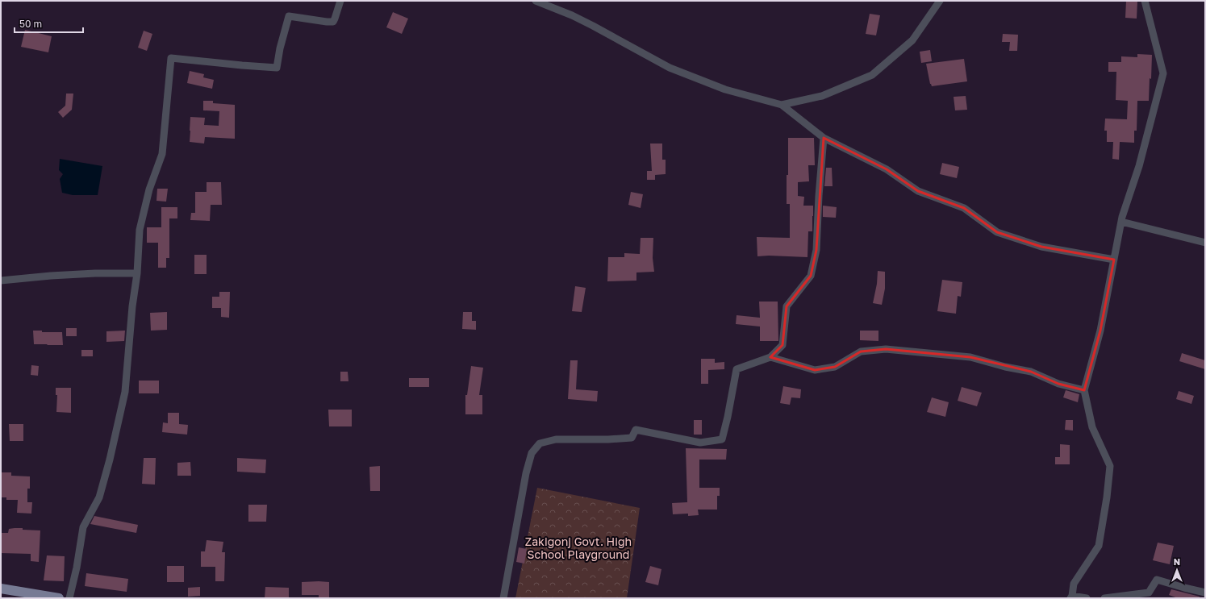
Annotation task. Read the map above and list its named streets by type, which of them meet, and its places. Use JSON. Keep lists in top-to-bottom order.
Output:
{
  "parks": ["Zakigonj Govt. High School Playground"],
  "scale_bar": "50 m",
  "north": "top"
}
